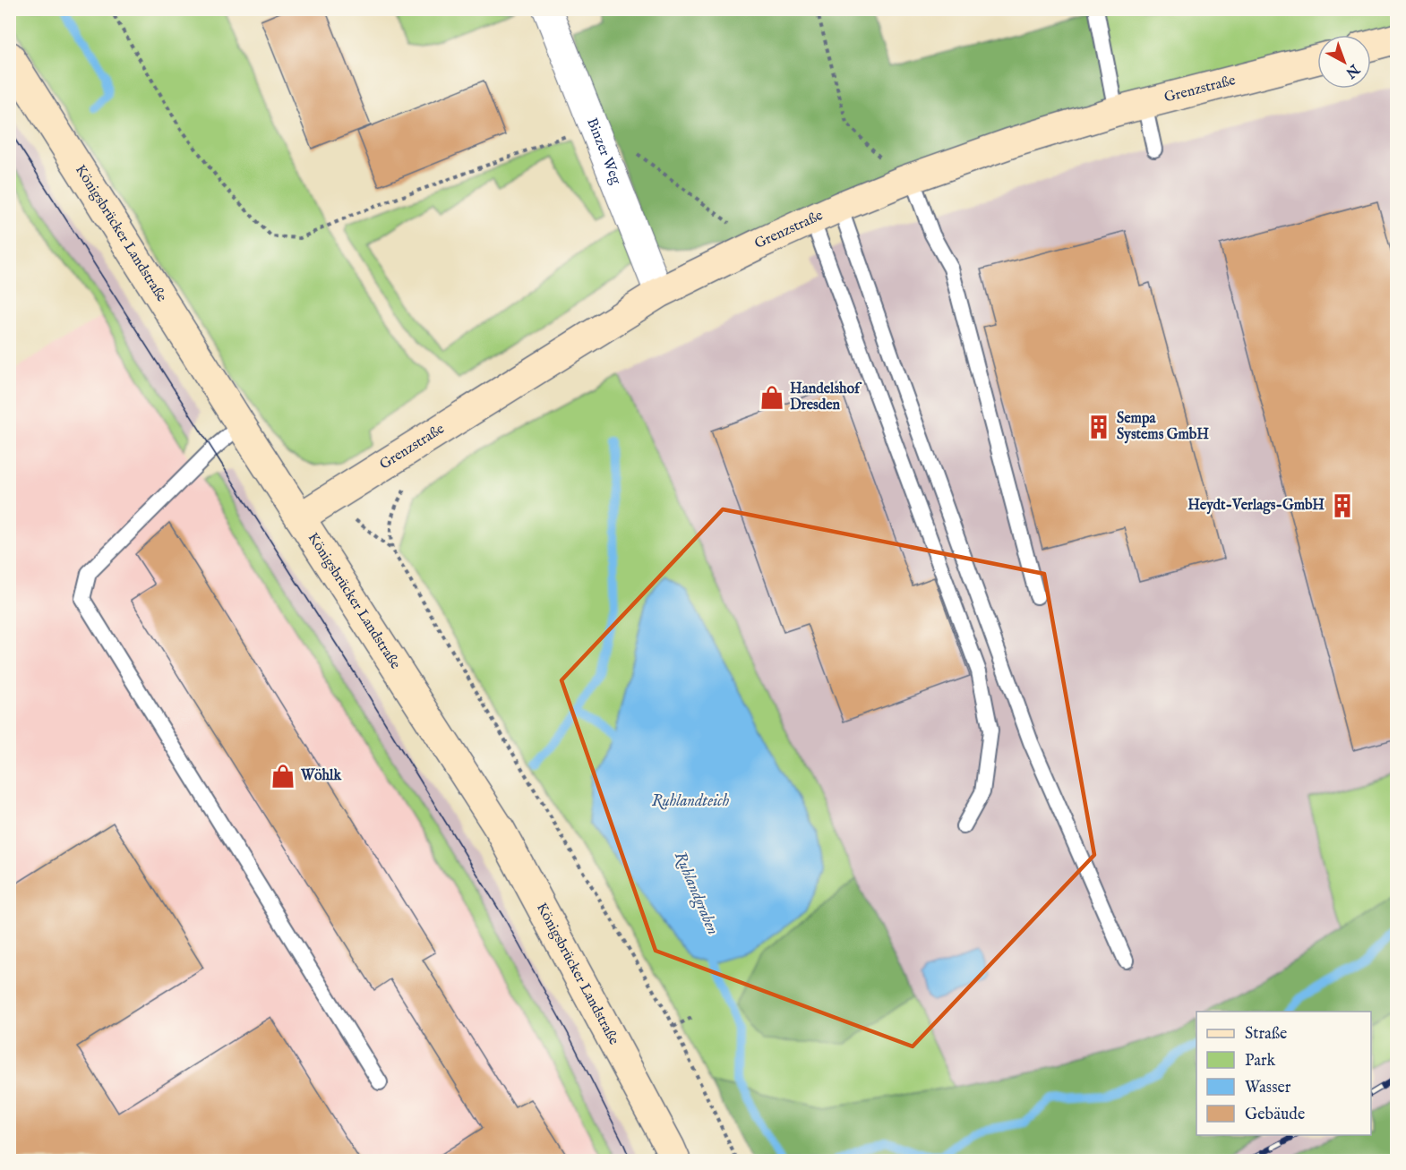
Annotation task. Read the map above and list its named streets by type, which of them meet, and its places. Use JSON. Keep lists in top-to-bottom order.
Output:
{
  "streets": {
    "main road": ["Grenzstraße", "Königsbrücker Landstraße"],
    "street": ["Binzer Weg"]
  },
  "crossings": [
    ["Grenzstraße", "Binzer Weg"],
    ["Grenzstraße", "Königsbrücker Landstraße"]
  ],
  "water": ["Ruhlandteich", "Ruhlandgraben"],
  "places": {
    "shop": ["Handelshof Dresden", "Wöhlk"],
    "building": ["Sempa Systems GmbH", "Heydt-Verlags-GmbH"]
  },
  "legend": [
    "Straße",
    "Park",
    "Wasser",
    "Gebäude"
  ],
  "north": "bottom right"
}
